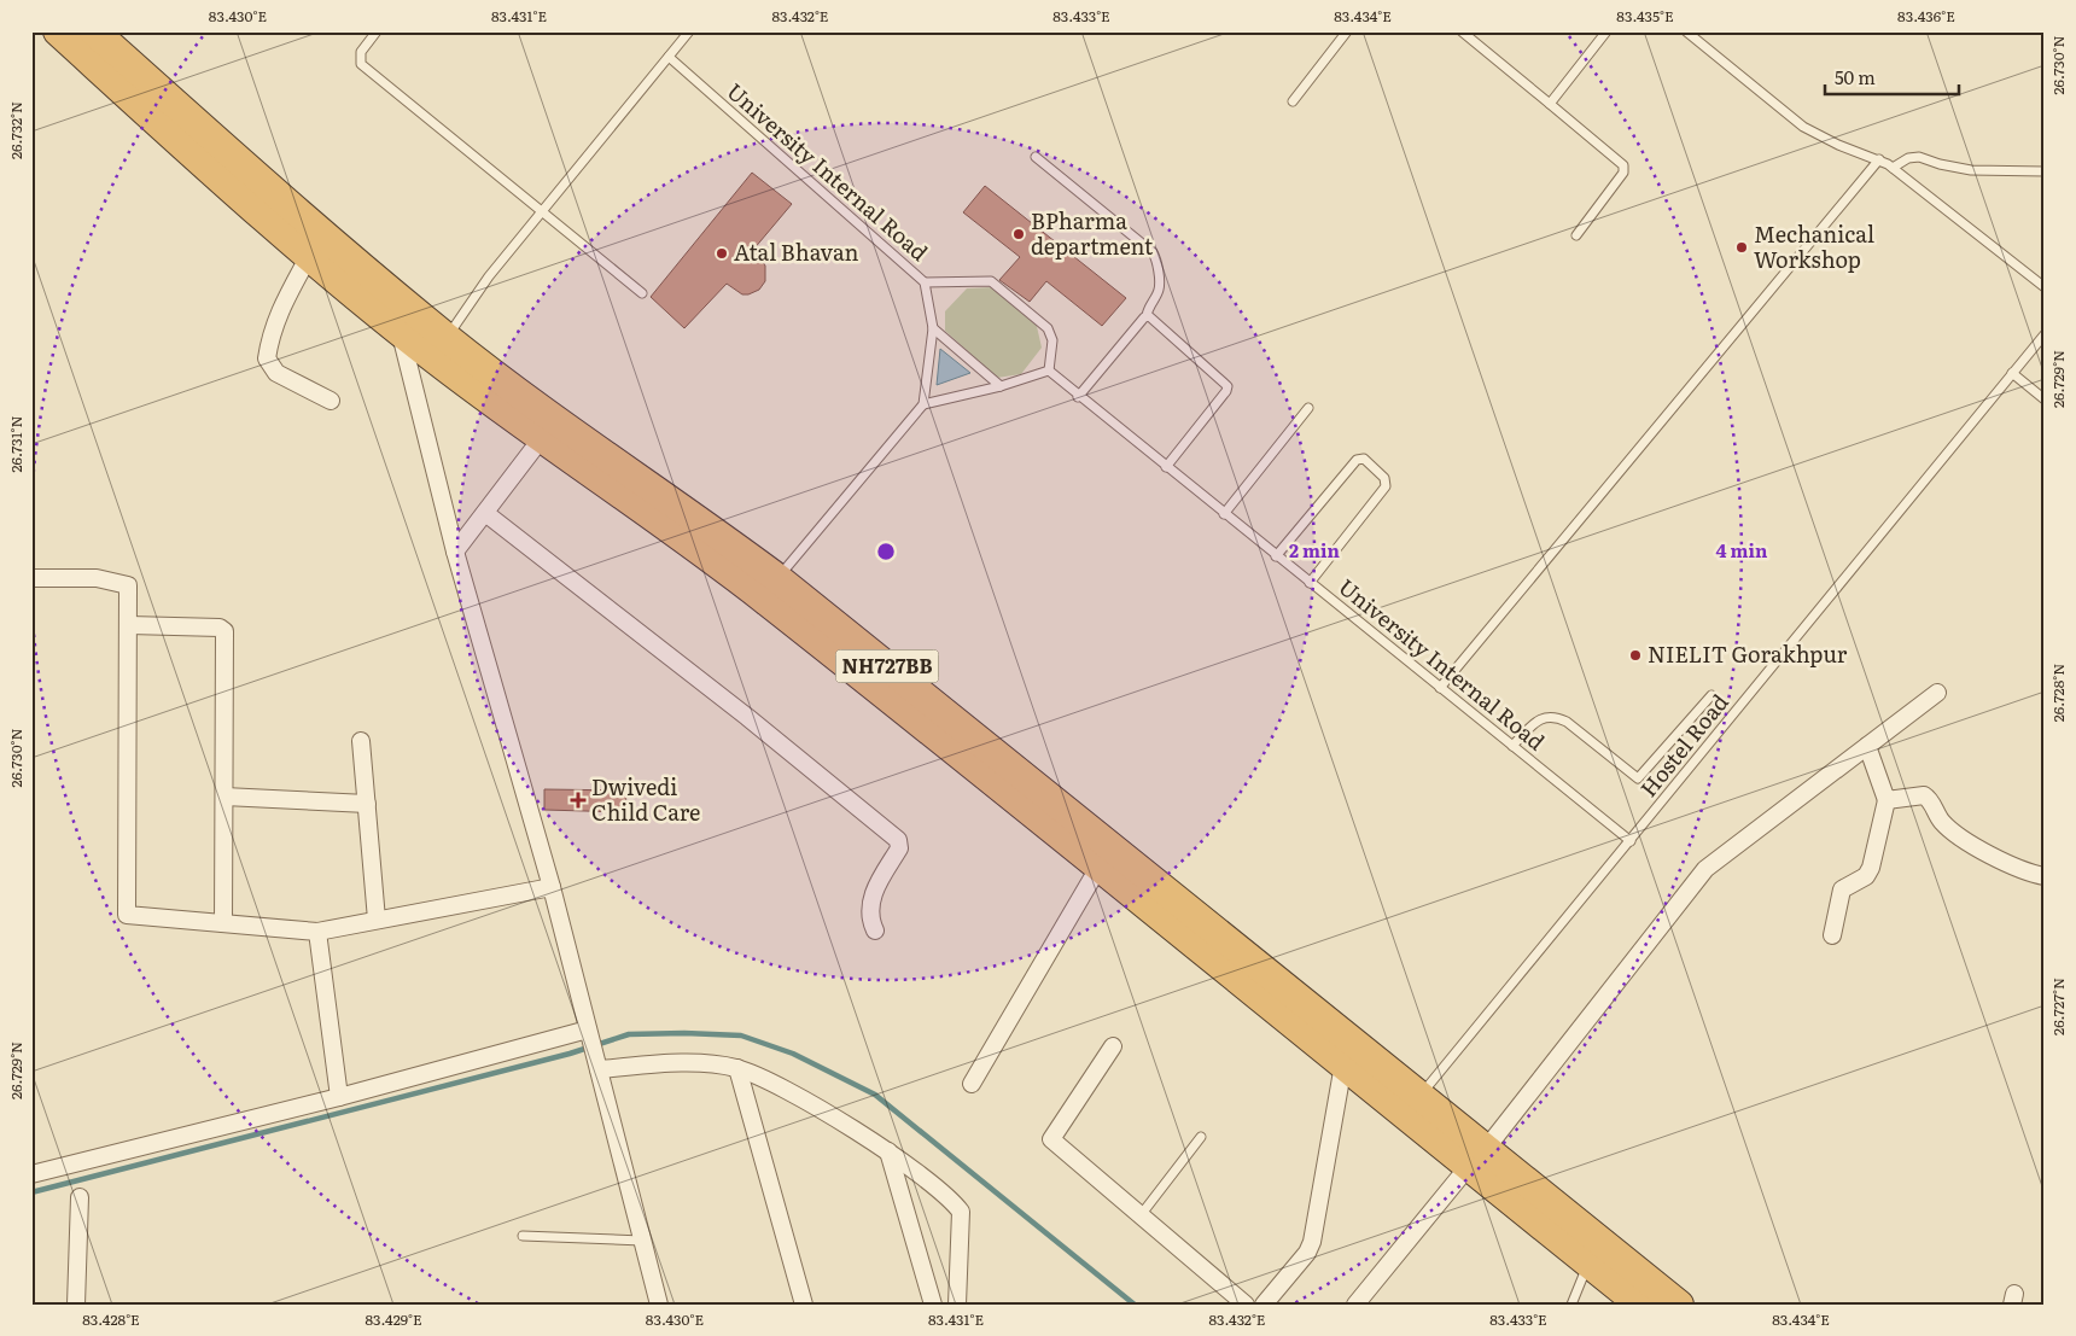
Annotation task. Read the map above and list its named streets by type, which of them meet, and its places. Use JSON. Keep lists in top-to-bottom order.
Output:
{
  "streets": {
    "highway": ["NH727BB"],
    "lane": ["University Internal Road", "Hostel Road"]
  },
  "crossings": [
    ["University Internal Road", "Hostel Road"],
    ["NH727BB", "Hostel Road"]
  ],
  "places": {
    "other": [
      "BPharma department",
      "Mechanical Workshop",
      "Atal Bhavan",
      "NIELIT Gorakhpur"
    ],
    "health": ["Dwivedi Child Care"]
  },
  "scale_bar": "50 m",
  "coordinates": [
    "83.430°E",
    "83.431°E",
    "83.432°E",
    "83.433°E",
    "83.434°E",
    "83.435°E",
    "83.436°E",
    "26.730°N",
    "26.732°N",
    "26.729°N",
    "26.731°N",
    "26.728°N",
    "26.727°N",
    "83.428°E",
    "83.429°E"
  ],
  "rings": ["2 min", "4 min"]
}
